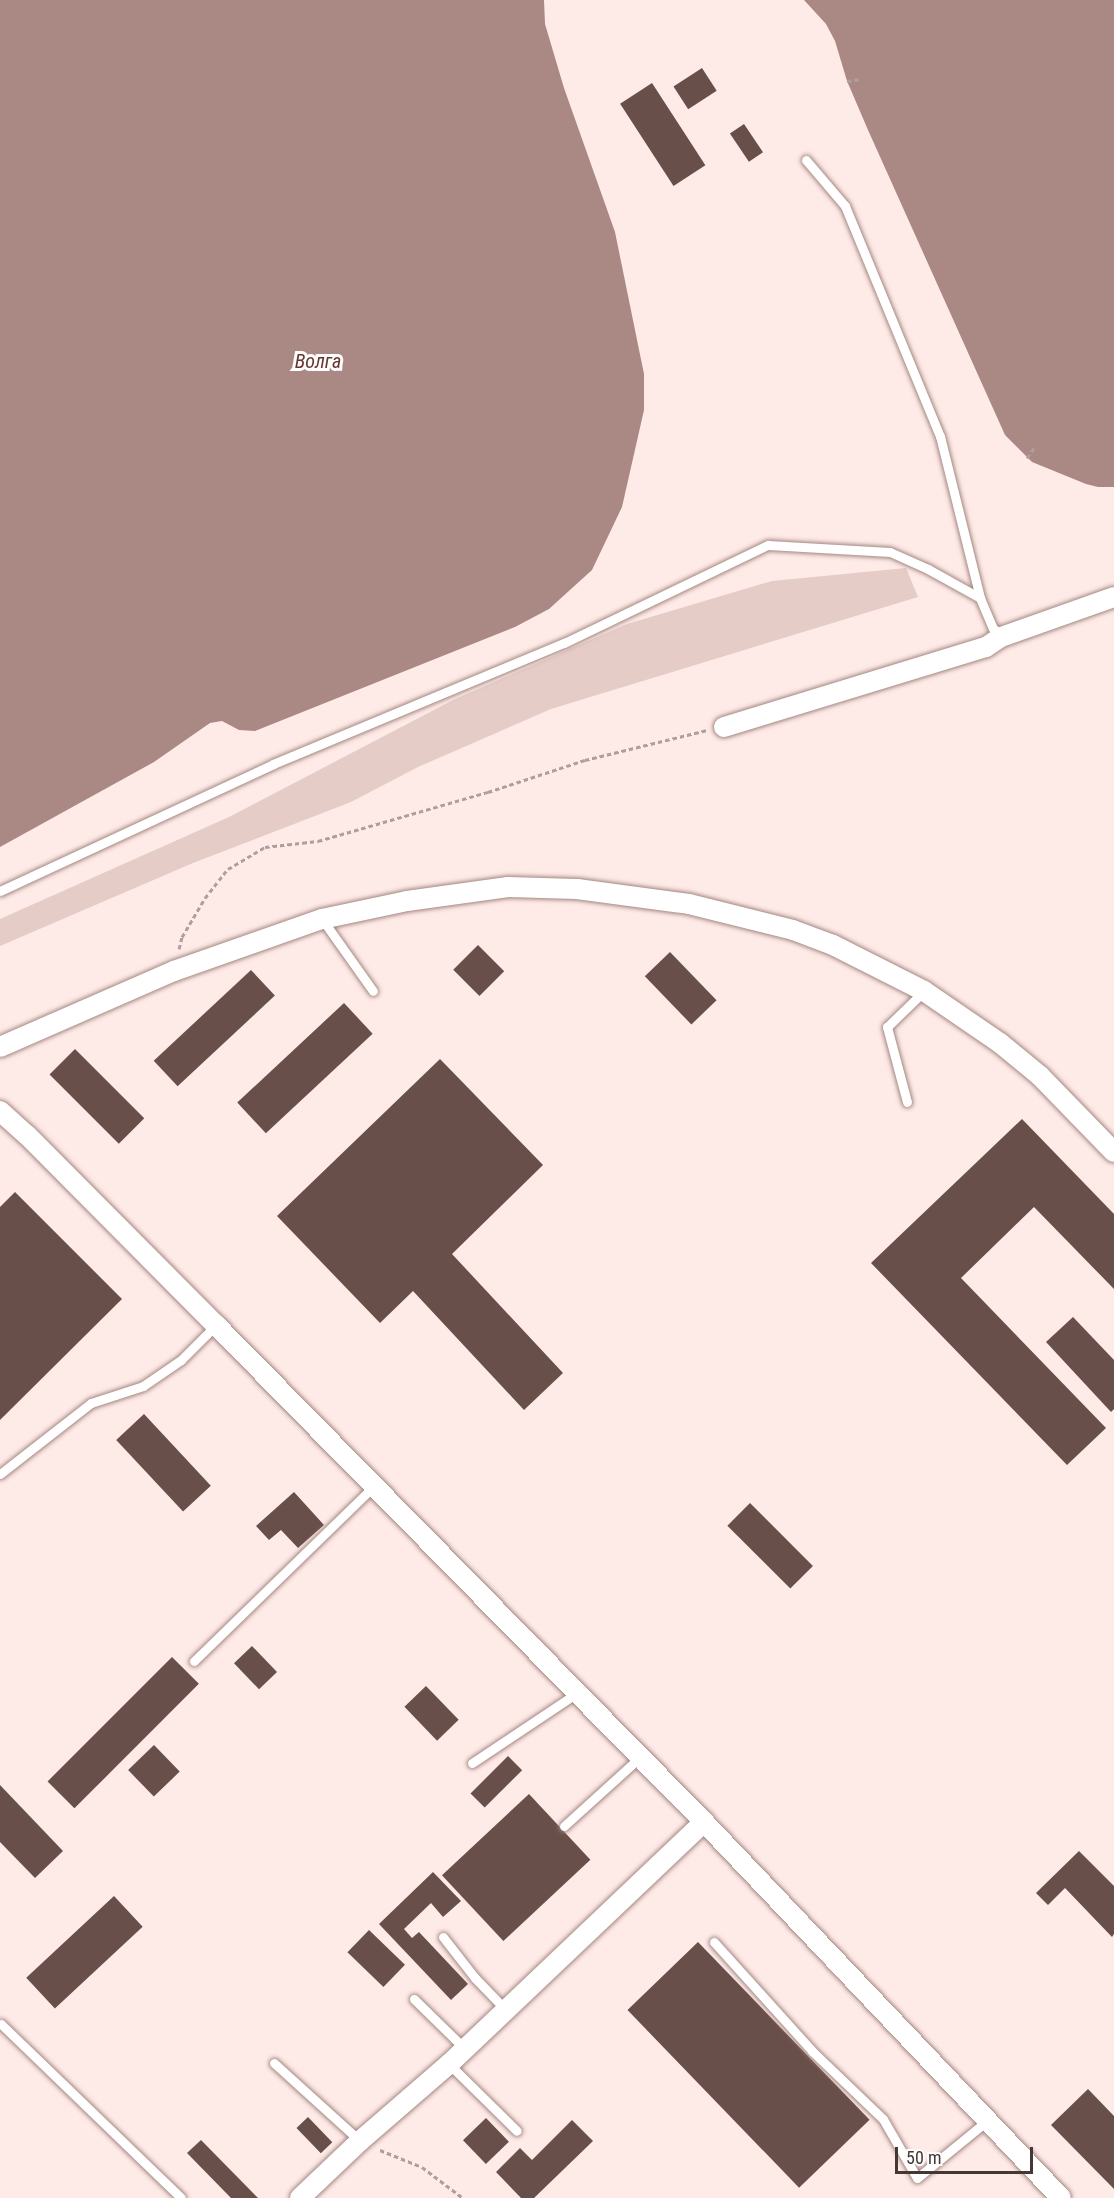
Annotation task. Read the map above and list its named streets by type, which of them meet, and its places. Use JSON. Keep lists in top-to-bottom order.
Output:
{
  "water": ["Волга"],
  "scale_bar": "50 m"
}
